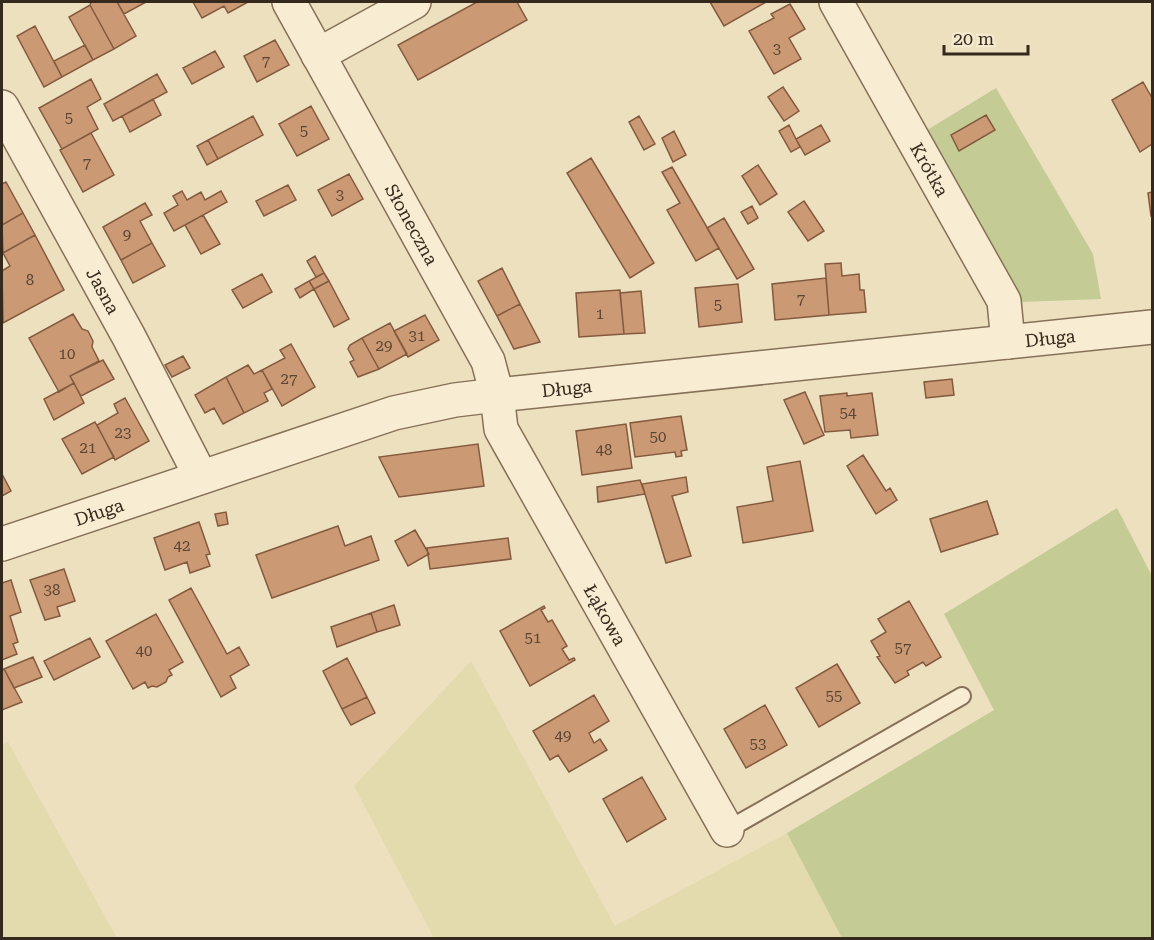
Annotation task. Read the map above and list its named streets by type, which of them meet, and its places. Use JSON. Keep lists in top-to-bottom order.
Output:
{
  "streets": {
    "street": [
      "Krótka",
      "Słoneczna",
      "Jasna",
      "Długa",
      "Łąkowa"
    ]
  },
  "crossings": [
    ["Krótka", "Długa"],
    ["Słoneczna", "Długa"],
    ["Słoneczna", "Łąkowa"],
    ["Jasna", "Długa"],
    ["Długa", "Łąkowa"]
  ],
  "house_numbers": [
    "3",
    "7",
    "5",
    "5",
    "7",
    "3",
    "9",
    "8",
    "7",
    "5",
    "1",
    "31",
    "29",
    "10",
    "27",
    "54",
    "23",
    "50",
    "21",
    "48",
    "42",
    "38",
    "51",
    "57",
    "40",
    "55",
    "49",
    "53"
  ],
  "scale_bar": "20 m"
}
